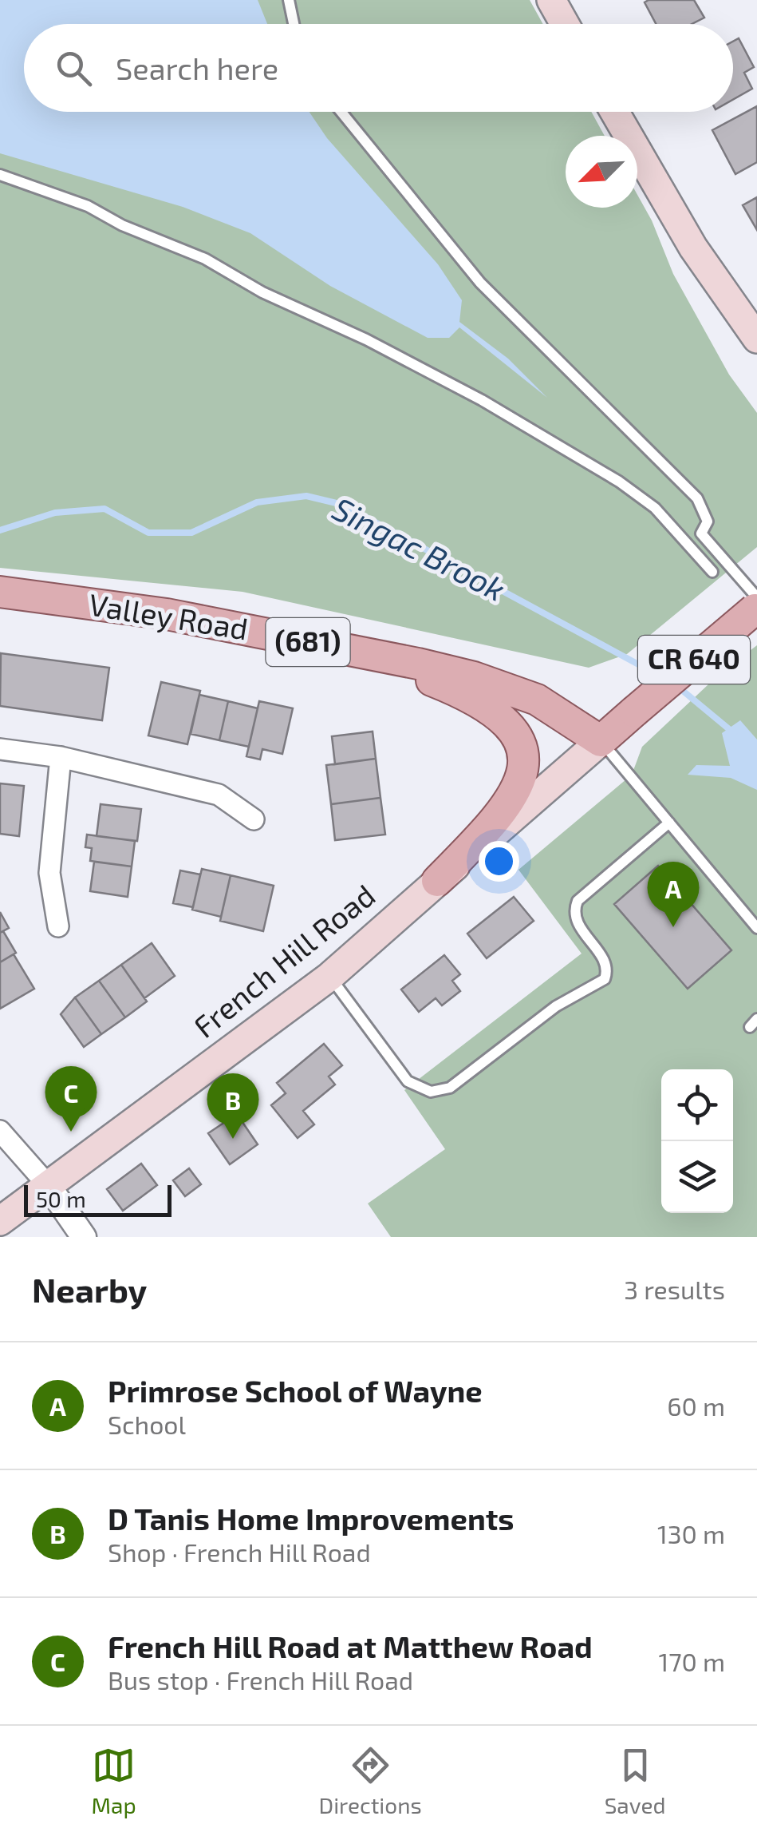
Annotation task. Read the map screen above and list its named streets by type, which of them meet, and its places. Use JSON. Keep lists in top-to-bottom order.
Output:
{
  "streets": {
    "main road": [
      "Valley Road",
      "(681)",
      "CR 640",
      "French Hill Road"
    ]
  },
  "crossings": [
    ["Valley Road", "CR 640"],
    ["Valley Road", "French Hill Road"],
    ["CR 640", "French Hill Road"]
  ],
  "water": ["Singac Brook"],
  "scale_bar": "50 m",
  "north": "bottom left",
  "page": {
    "search": "Search here",
    "pins": ["A", "C", "B"],
    "scale": "50 m",
    "heading": ["Nearby", "3 results"],
    "list": [
      {
        "mark": "A",
        "name": "Primrose School of Wayne",
        "note": "School",
        "value": "60 m"
      },
      {
        "mark": "B",
        "name": "D Tanis Home Improvements",
        "note": "Shop · French Hill Road",
        "value": "130 m"
      },
      {
        "mark": "C",
        "name": "French Hill Road at Matthew Road",
        "note": "Bus stop · French Hill Road",
        "value": "170 m"
      }
    ],
    "nav": ["Map", "Directions", "Saved"]
  }
}
